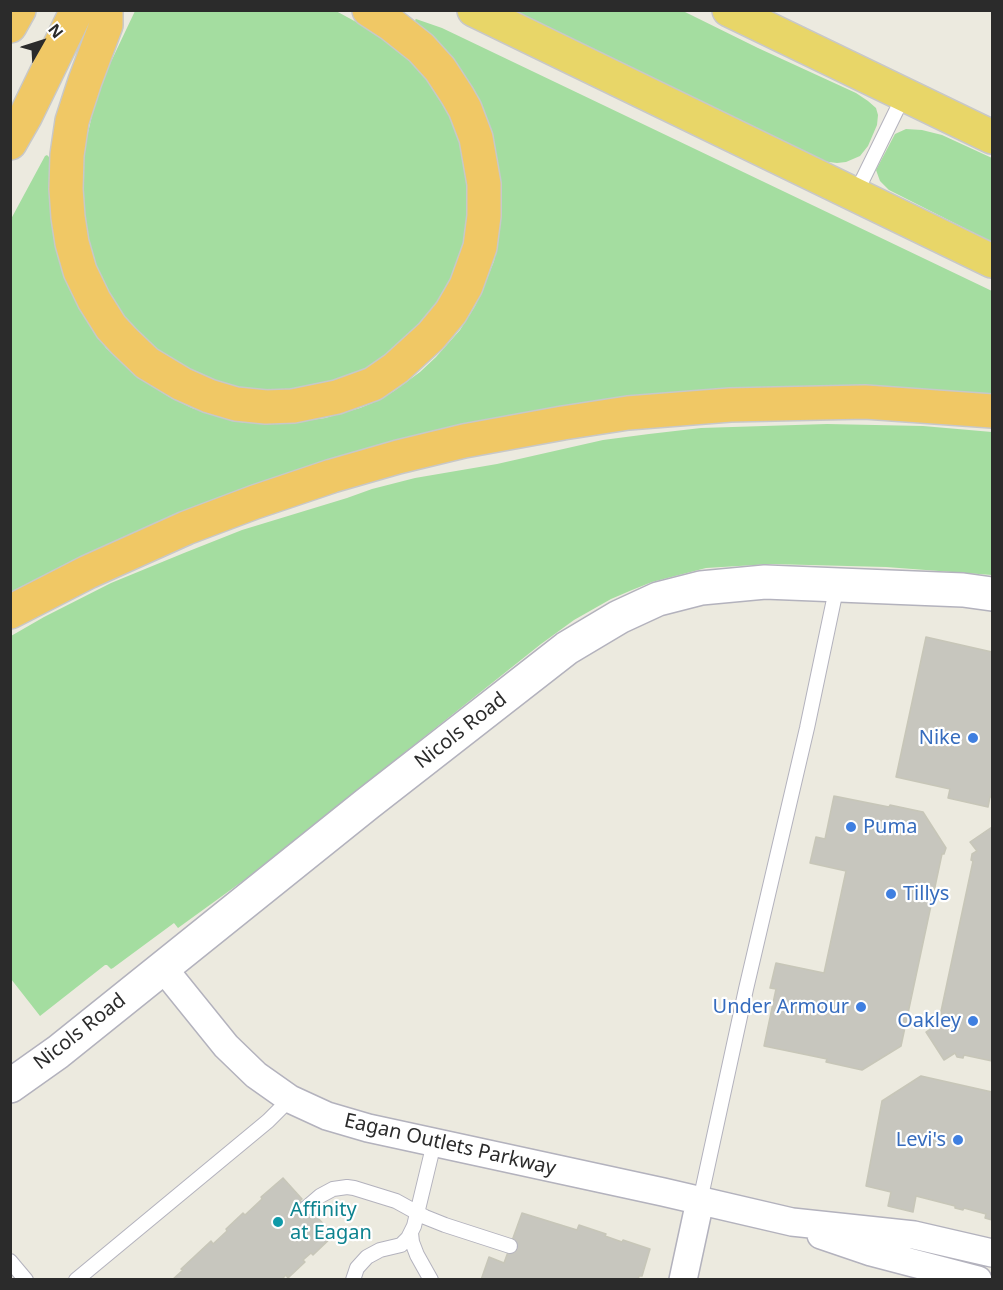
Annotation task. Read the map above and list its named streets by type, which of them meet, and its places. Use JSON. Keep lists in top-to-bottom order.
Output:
{
  "streets": {
    "street": ["Nicols Road", "Eagan Outlets Parkway"]
  },
  "crossings": [
    ["Nicols Road", "Eagan Outlets Parkway"]
  ],
  "places": [
    "Nike",
    "Puma",
    "Tillys",
    "Under Armour",
    "Oakley",
    "Levi's",
    "Affinity at Eagan"
  ],
  "north": "top right"
}
